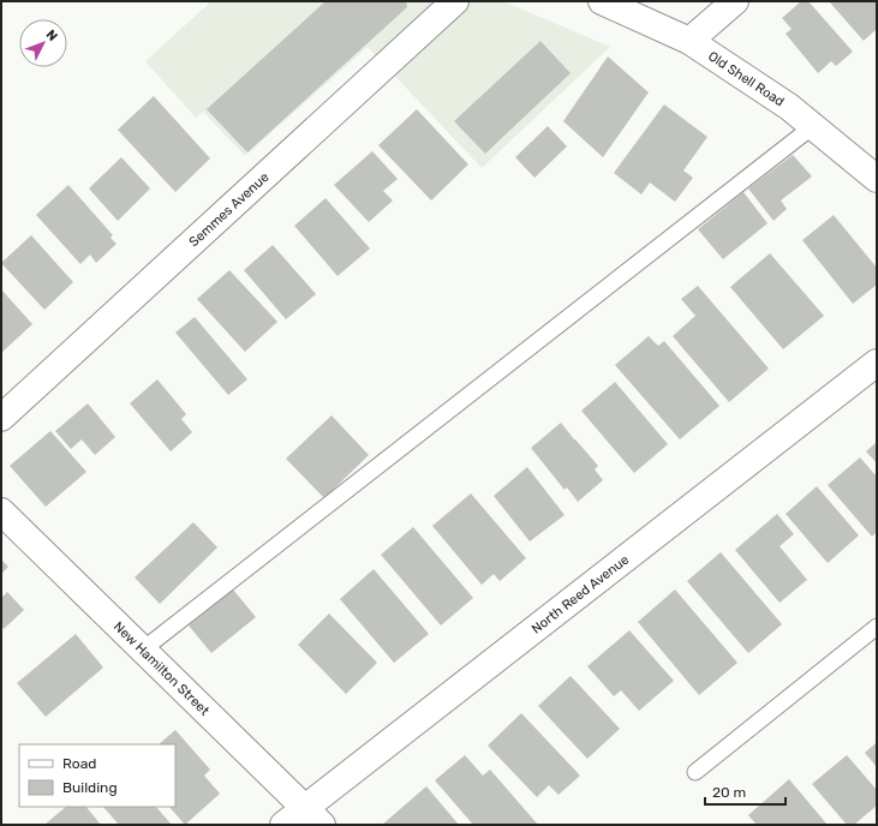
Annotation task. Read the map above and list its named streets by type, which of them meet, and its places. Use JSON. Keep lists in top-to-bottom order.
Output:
{
  "streets": {
    "street": [
      "Old Shell Road",
      "Semmes Avenue",
      "North Reed Avenue",
      "New Hamilton Street"
    ]
  },
  "crossings": [
    ["North Reed Avenue", "New Hamilton Street"]
  ],
  "legend": ["Road", "Building"],
  "scale_bar": "20 m",
  "north": "top right"
}
